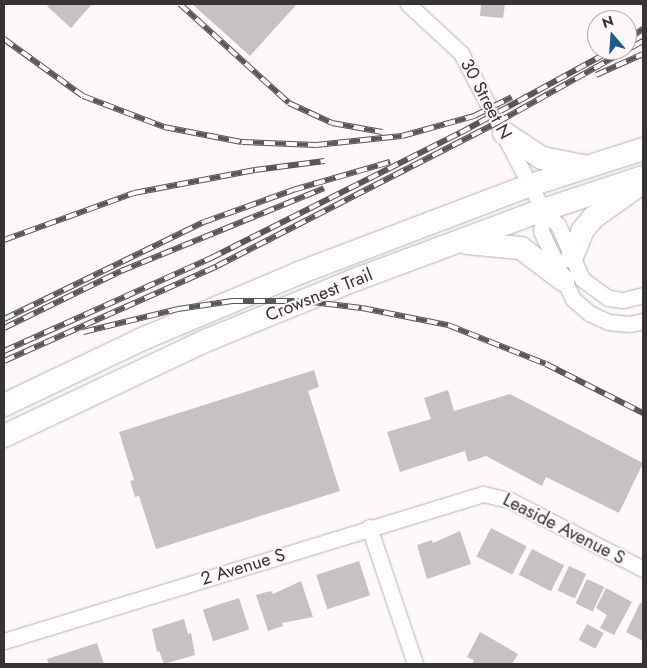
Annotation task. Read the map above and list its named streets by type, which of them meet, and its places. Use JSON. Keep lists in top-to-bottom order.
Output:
{
  "streets": {
    "highway": ["Crowsnest Trail"],
    "street": ["30 Street N", "Leaside Avenue S", "2 Avenue S"]
  },
  "crossings": [
    ["30 Street N", "Crowsnest Trail"],
    ["Leaside Avenue S", "2 Avenue S"]
  ],
  "north": "top"
}
